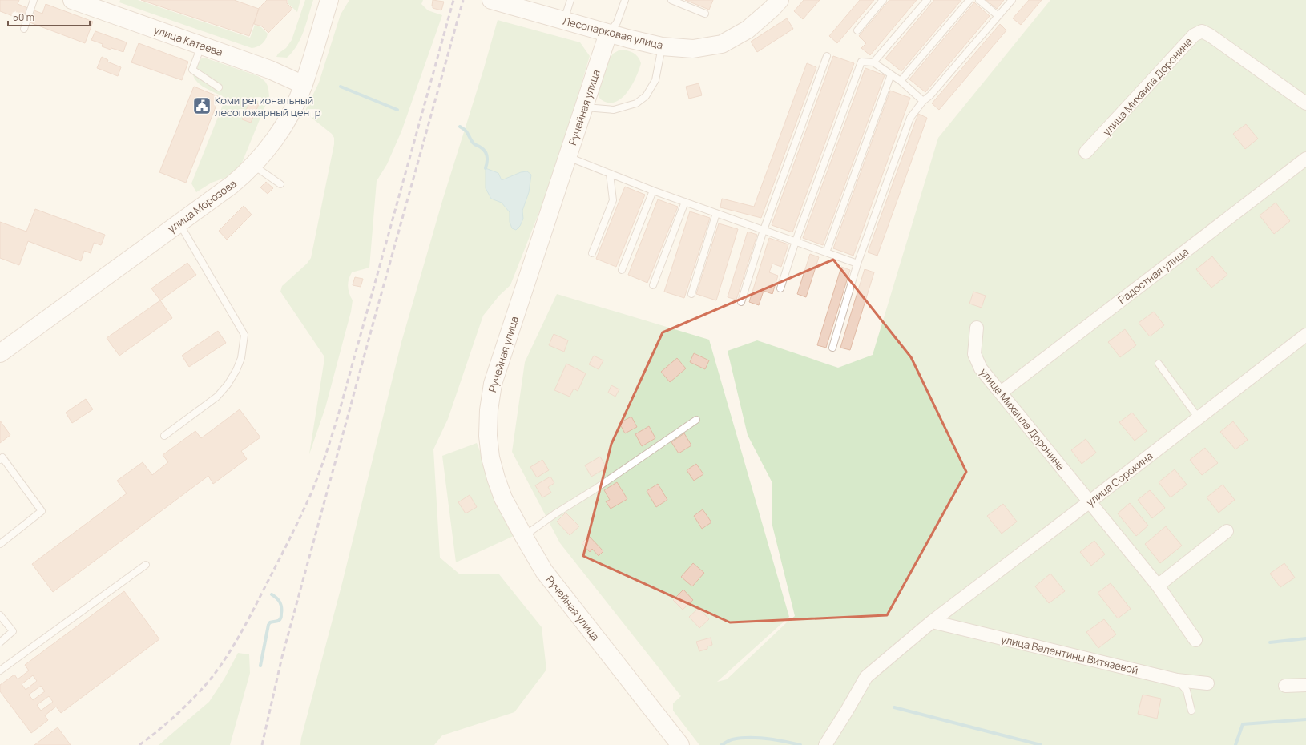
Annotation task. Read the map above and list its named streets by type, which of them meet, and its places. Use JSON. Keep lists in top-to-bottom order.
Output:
{
  "streets": {
    "street": [
      "Лесопарковая улица",
      "улица Катаева",
      "улица Михаила Доронина",
      "Ручейная улица",
      "улица Морозова",
      "Радостная улица",
      "улица Сорокина",
      "улица Валентины Витязевой"
    ]
  },
  "crossings": [
    ["Лесопарковая улица", "Ручейная улица"],
    ["улица Катаева", "улица Морозова"],
    ["улица Михаила Доронина", "Радостная улица"],
    ["улица Михаила Доронина", "улица Сорокина"],
    ["улица Сорокина", "улица Валентины Витязевой"]
  ],
  "places": {
    "public building": ["Коми региональный лесопожарный центр"]
  },
  "scale_bar": "50 m"
}
